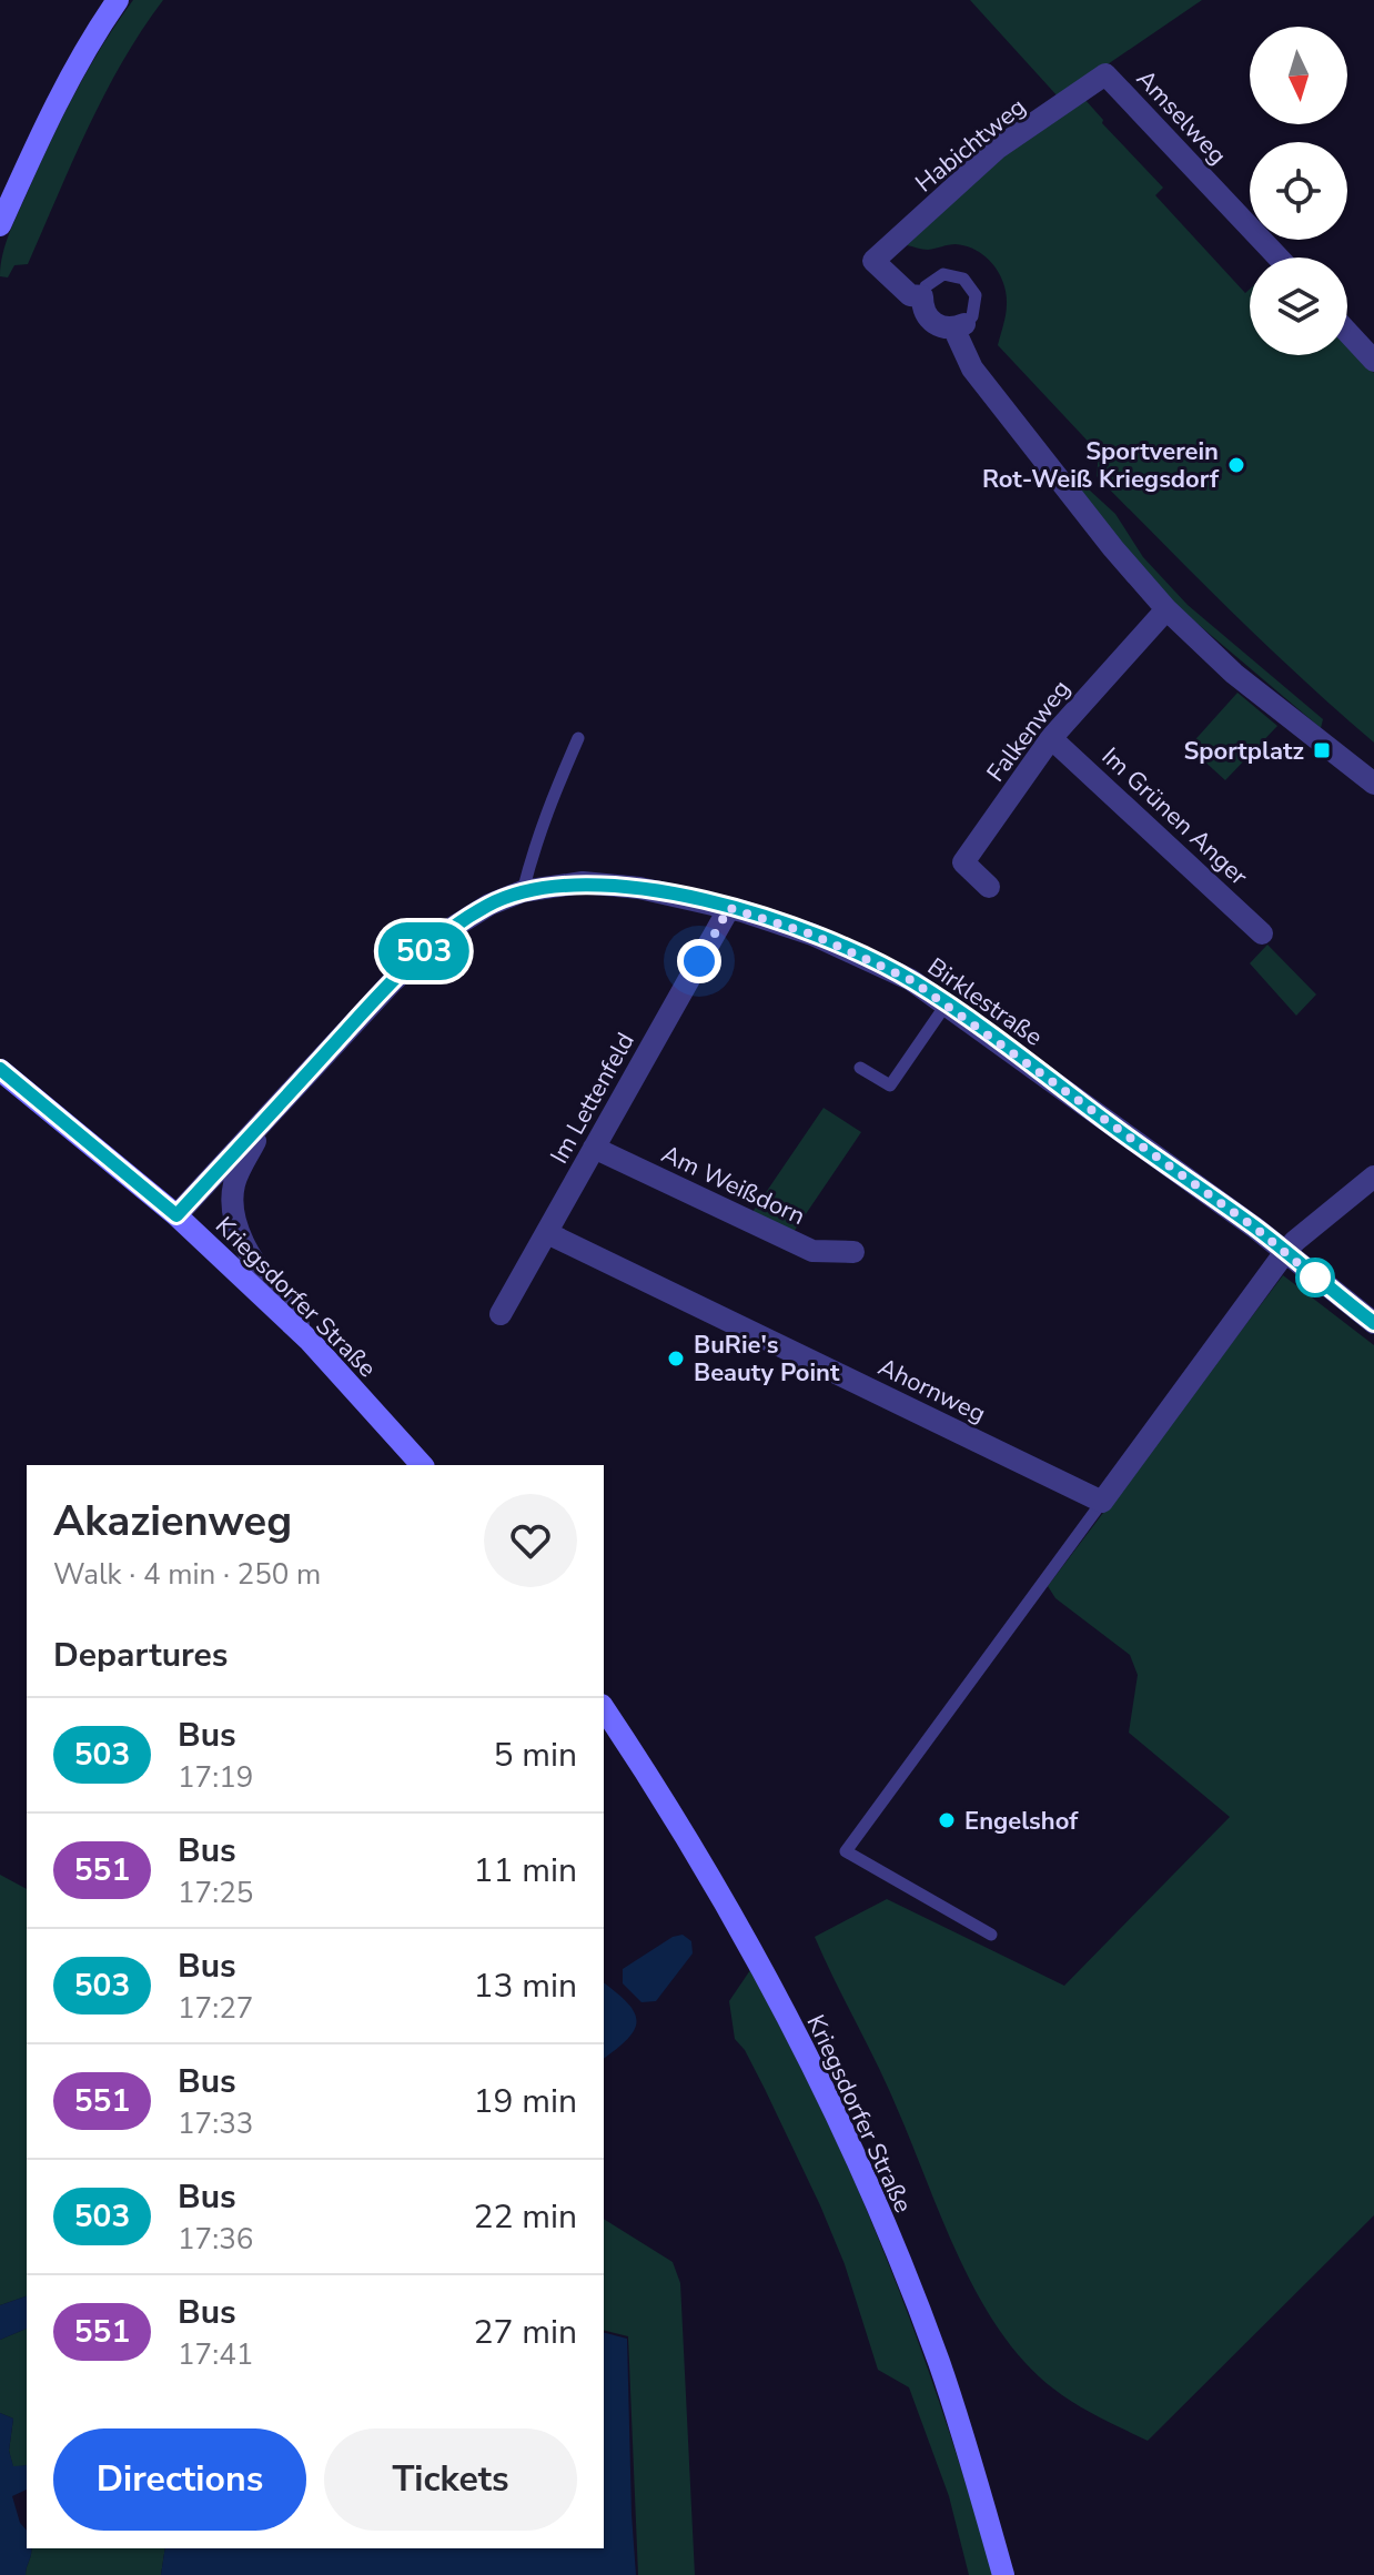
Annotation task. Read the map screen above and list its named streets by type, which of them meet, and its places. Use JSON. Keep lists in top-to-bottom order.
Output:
{
  "streets": {
    "main road": ["Kriegsdorfer Straße"],
    "street": [
      "Amselweg",
      "Habichtweg",
      "Falkenweg",
      "Im Grünen Anger",
      "Birklestraße",
      "Im Lettenfeld",
      "Am Weißdorn",
      "Ahornweg"
    ]
  },
  "crossings": [
    ["Amselweg", "Habichtweg"],
    ["Falkenweg", "Im Grünen Anger"],
    ["Birklestraße", "Im Lettenfeld"],
    ["Birklestraße", "Kriegsdorfer Straße"],
    ["Im Lettenfeld", "Am Weißdorn"],
    ["Im Lettenfeld", "Ahornweg"]
  ],
  "places": {
    "other": ["Sportverein Rot-Weiß Kriegsdorf", "BuRie's Beauty Point", "Engelshof"],
    "transit": ["Sportplatz"]
  },
  "lines": ["bus line 503"],
  "north": "bottom",
  "page": {
    "on_map": "503",
    "heading": [
      ["Akazienweg", "Walk · 4 min · 250 m"],
      "Departures"
    ],
    "list": [
      {
        "mark": "503",
        "name": "Bus",
        "note": "17:19",
        "value": "5 min"
      },
      {
        "mark": "551",
        "name": "Bus",
        "note": "17:25",
        "value": "11 min"
      },
      {
        "mark": "503",
        "name": "Bus",
        "note": "17:27",
        "value": "13 min"
      },
      {
        "mark": "551",
        "name": "Bus",
        "note": "17:33",
        "value": "19 min"
      },
      {
        "mark": "503",
        "name": "Bus",
        "note": "17:36",
        "value": "22 min"
      },
      {
        "mark": "551",
        "name": "Bus",
        "note": "17:41",
        "value": "27 min"
      }
    ],
    "buttons": ["Directions", "Tickets"]
  }
}
